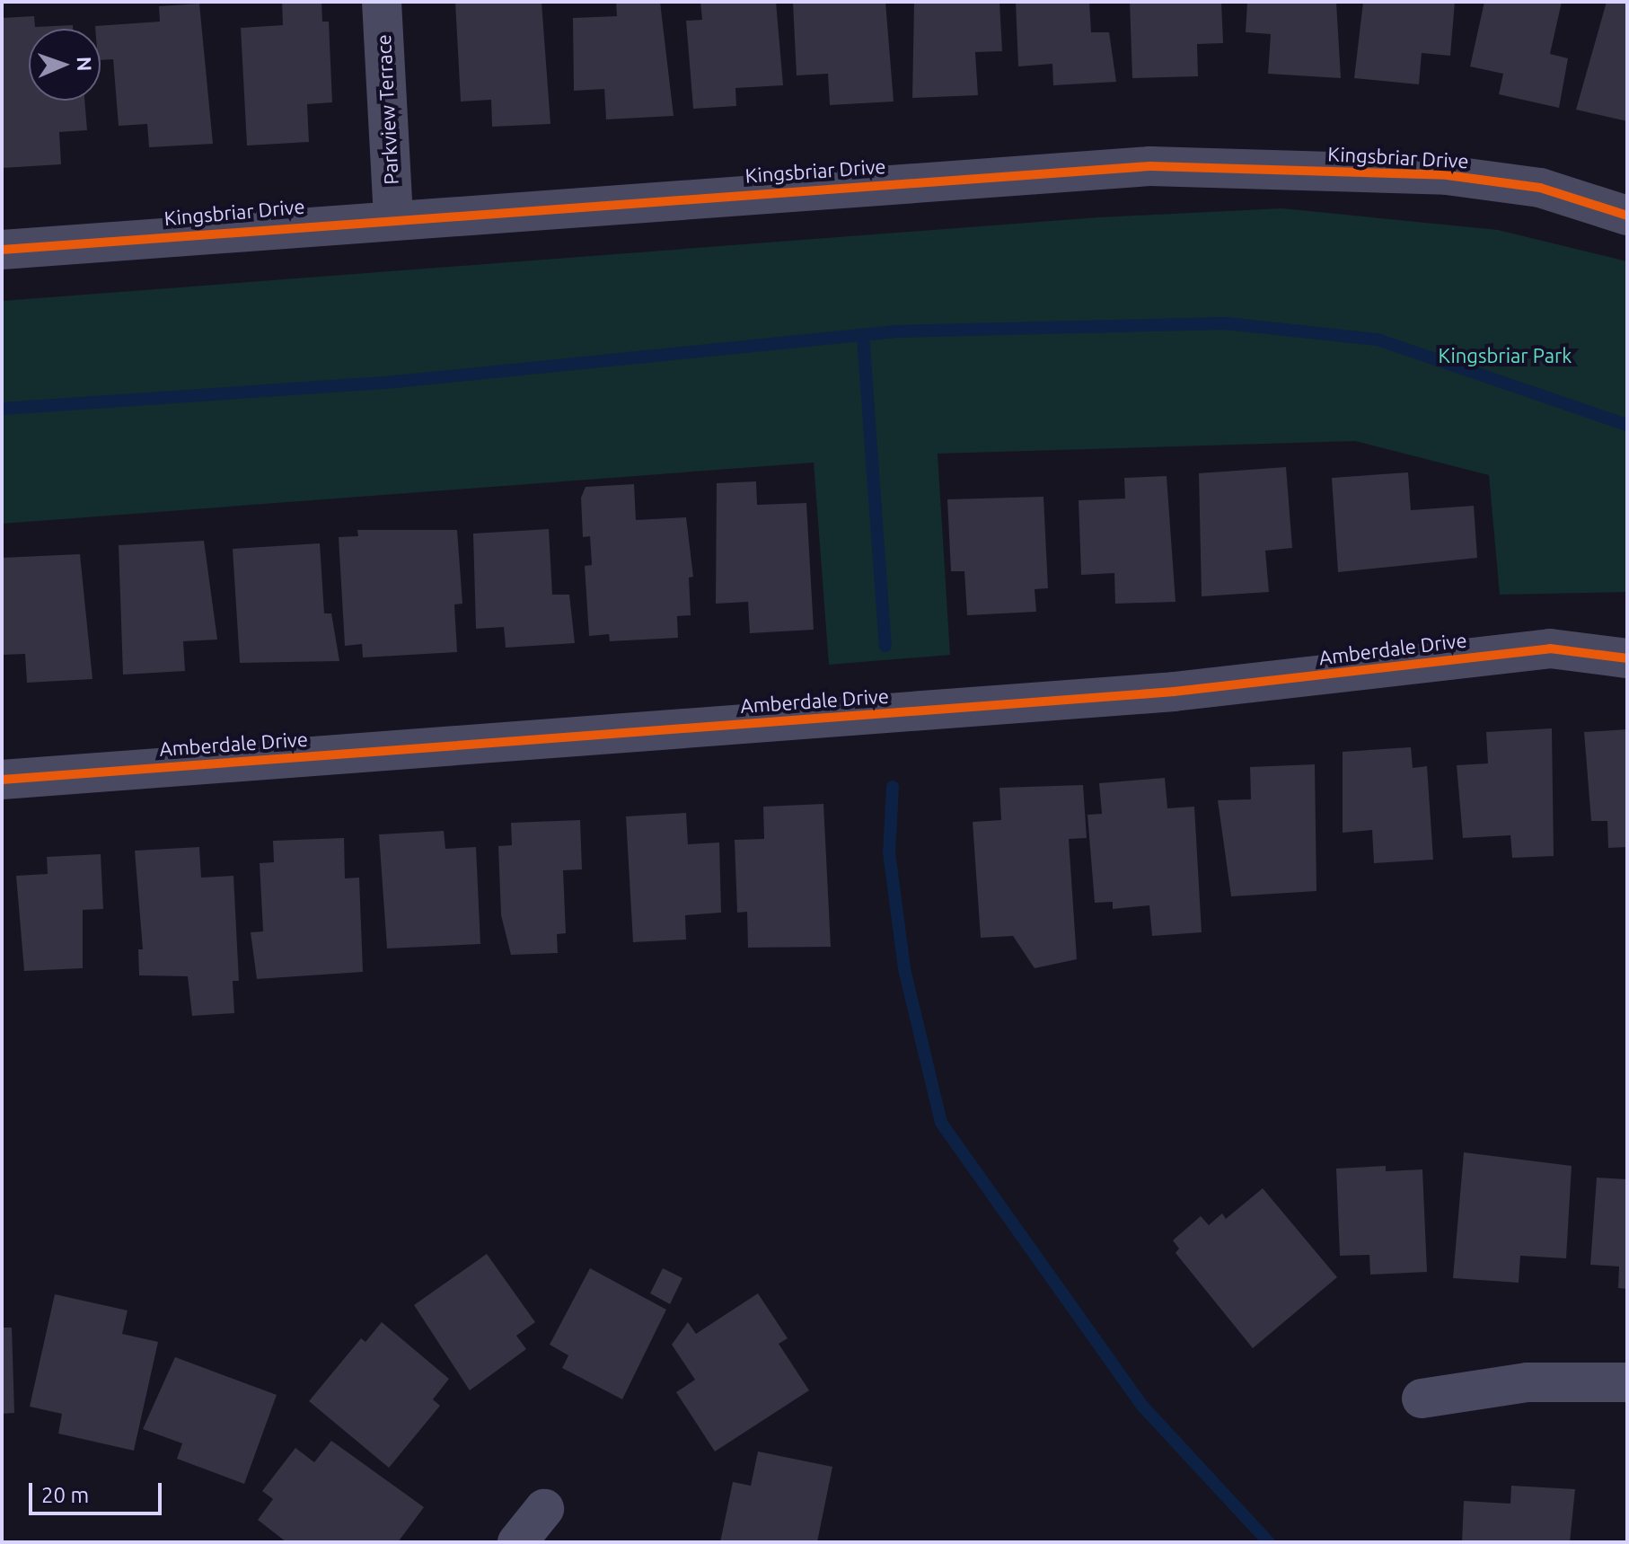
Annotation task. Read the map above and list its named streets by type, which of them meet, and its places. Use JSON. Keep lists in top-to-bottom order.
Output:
{
  "streets": {
    "street": ["Parkview Terrace", "Kingsbriar Drive", "Amberdale Drive"]
  },
  "crossings": [
    ["Parkview Terrace", "Kingsbriar Drive"]
  ],
  "parks": ["Kingsbriar Park"],
  "scale_bar": "20 m",
  "north": "right"
}
